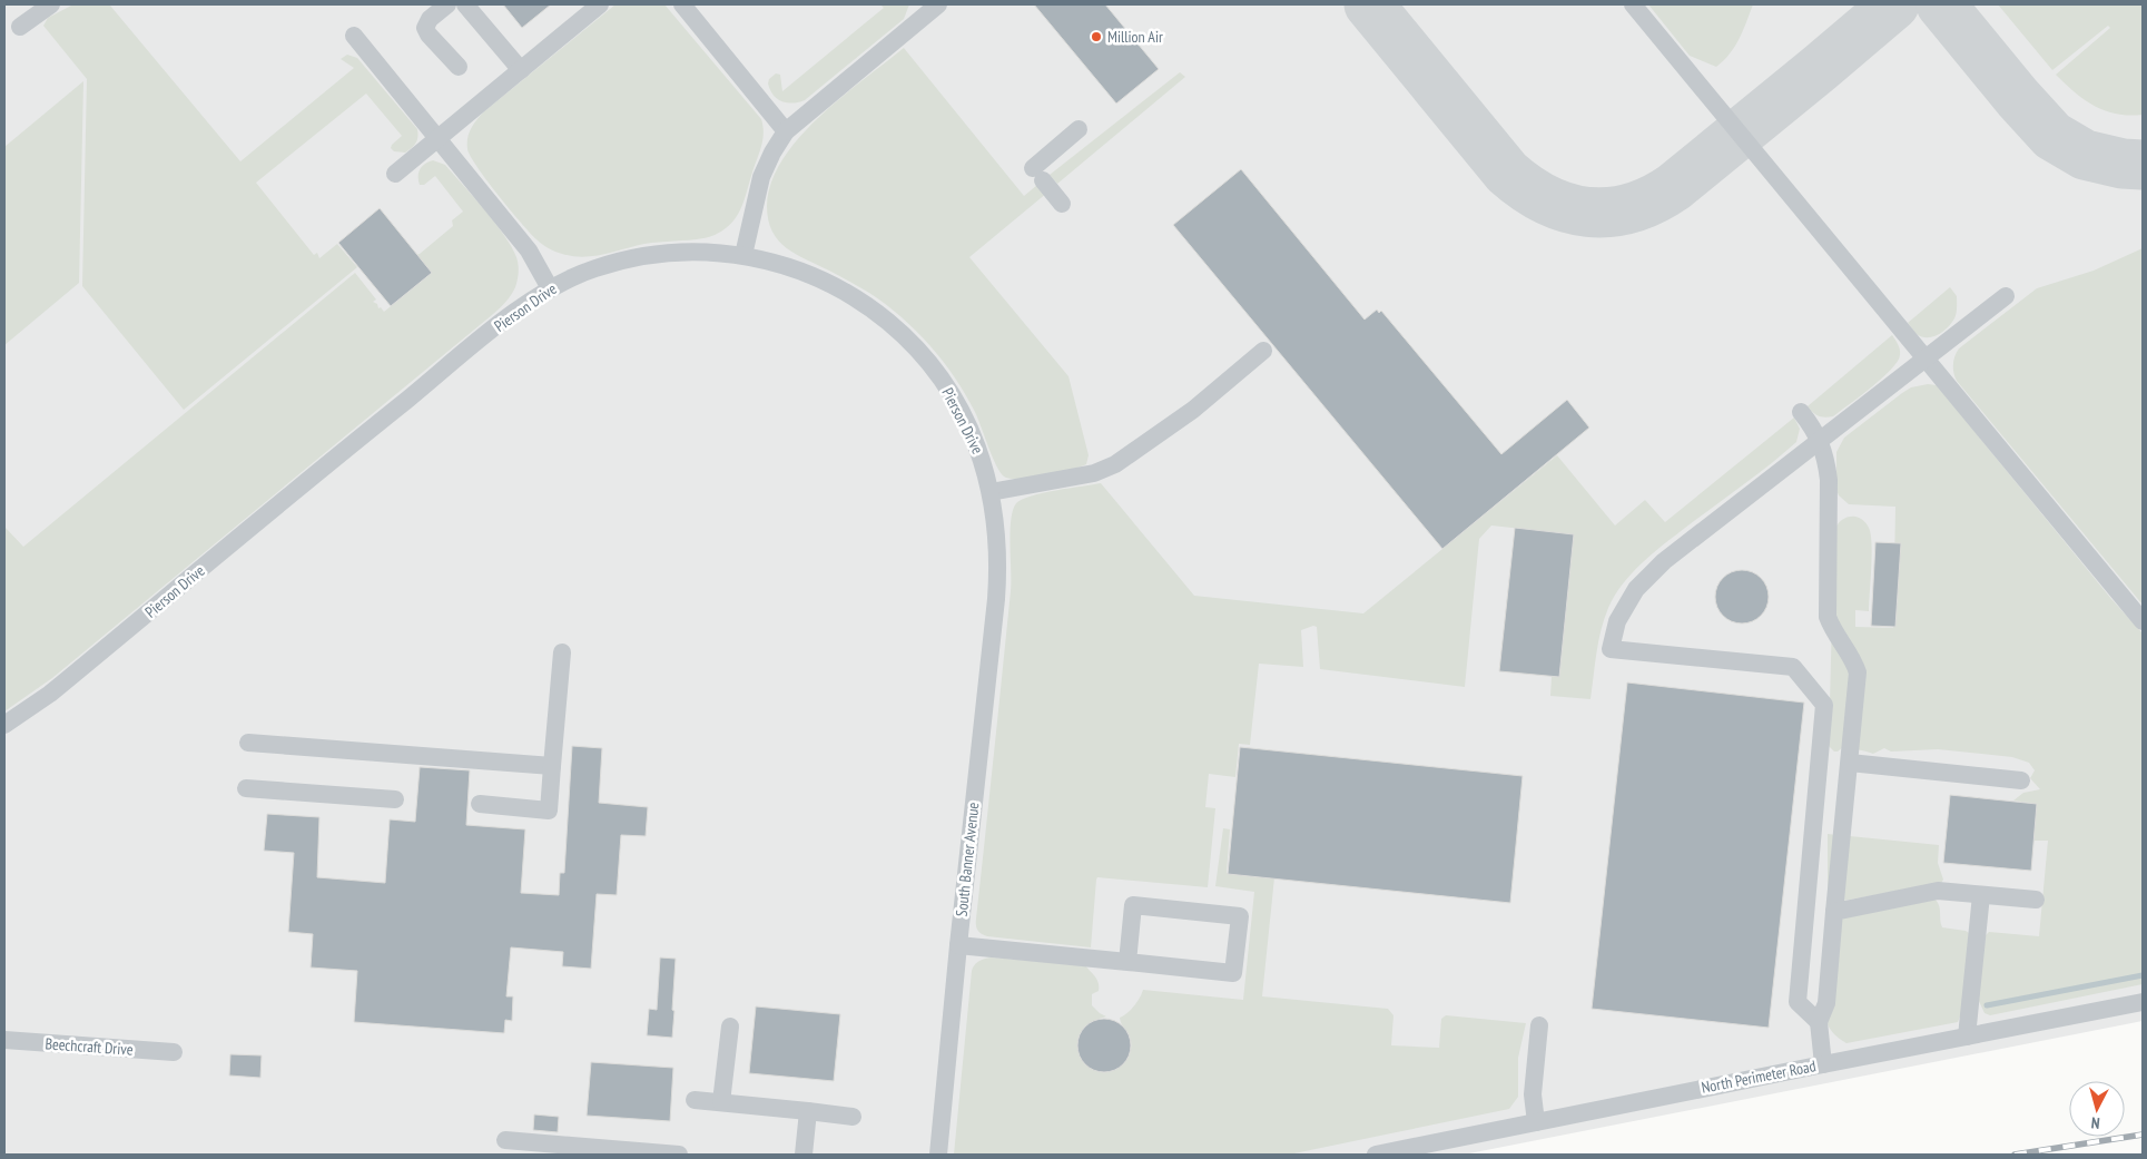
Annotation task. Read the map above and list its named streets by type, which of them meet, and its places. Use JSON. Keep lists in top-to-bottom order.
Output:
{
  "streets": {
    "street": [
      "Pierson Drive",
      "South Banner Avenue",
      "Beechcraft Drive",
      "North Perimeter Road"
    ]
  },
  "crossings": [
    ["Pierson Drive", "South Banner Avenue"]
  ],
  "places": ["Million Air"],
  "north": "bottom"
}
